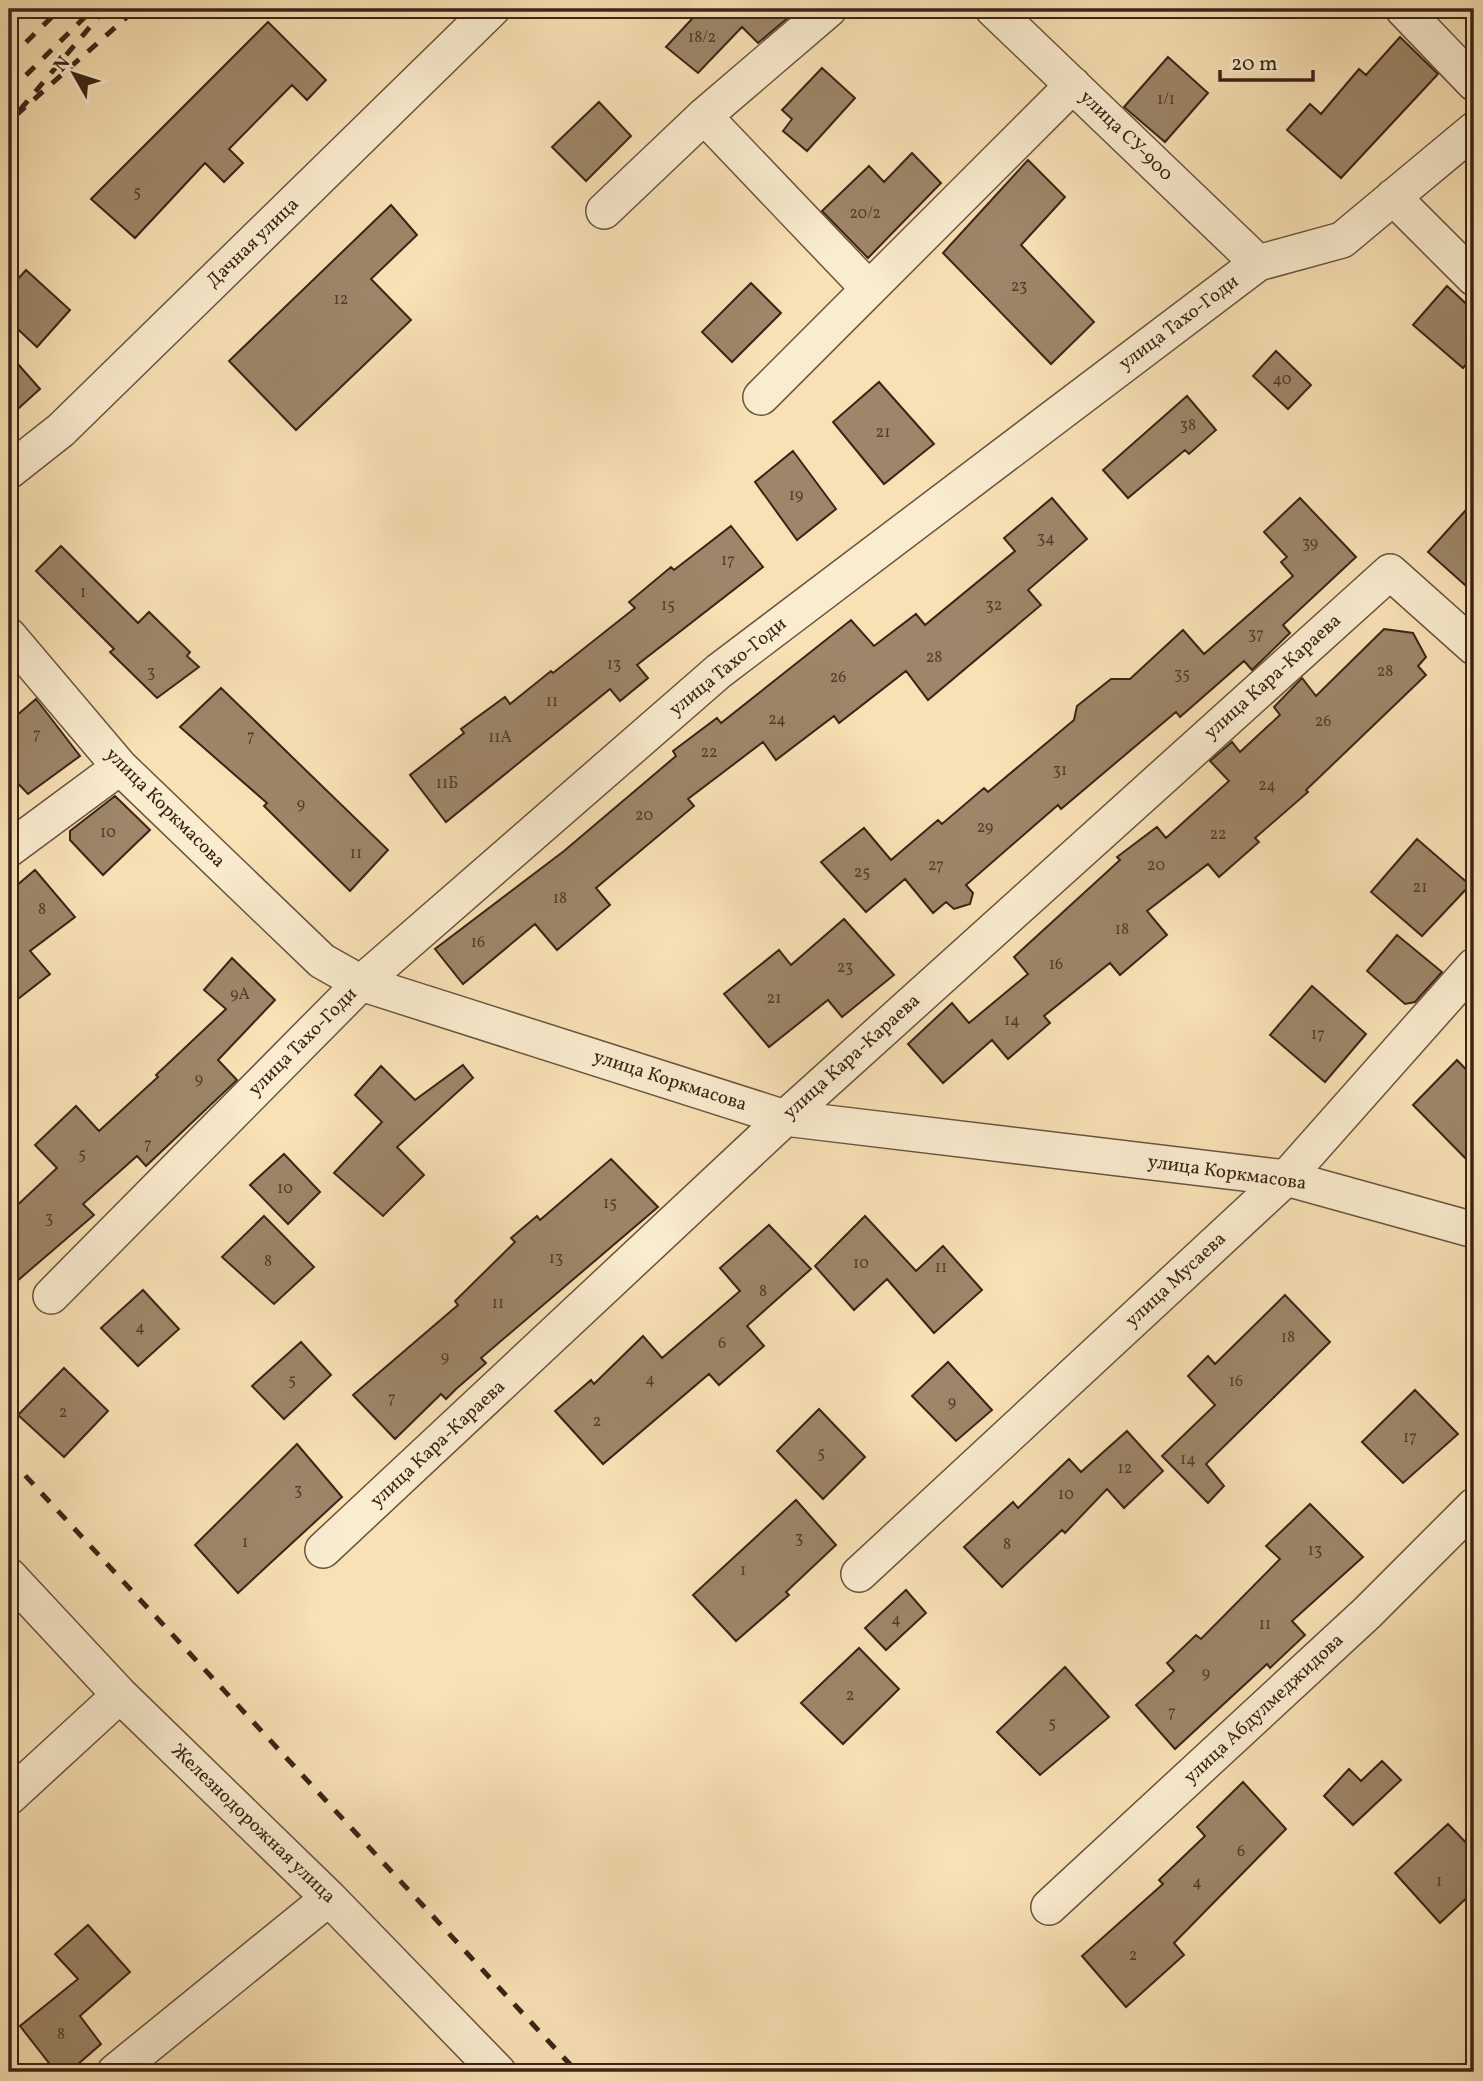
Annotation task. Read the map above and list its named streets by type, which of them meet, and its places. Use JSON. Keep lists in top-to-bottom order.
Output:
{
  "streets": {
    "street": [
      "улица СУ-900",
      "Дачная улица",
      "улица Тахо-Годи",
      "улица Кара-Караева",
      "улица Коркмасова",
      "улица Мусаева",
      "улица Абдулмеджидова",
      "Железнодорожная улица"
    ]
  },
  "crossings": [
    ["улица СУ-900", "улица Тахо-Годи"],
    ["улица Тахо-Годи", "улица Коркмасова"],
    ["улица Кара-Караева", "улица Коркмасова"],
    ["улица Коркмасова", "улица Мусаева"]
  ],
  "house_numbers": [
    "18/2",
    "1/1",
    "5",
    "20/2",
    "23",
    "12",
    "40",
    "38",
    "21",
    "19",
    "34",
    "39",
    "17",
    "1",
    "15",
    "32",
    "37",
    "28",
    "13",
    "28",
    "3",
    "35",
    "26",
    "11",
    "24",
    "26",
    "7",
    "7",
    "11А",
    "22",
    "31",
    "11Б",
    "24",
    "9",
    "20",
    "29",
    "10",
    "22",
    "11",
    "27",
    "20",
    "25",
    "21",
    "18",
    "8",
    "18",
    "16",
    "16",
    "23",
    "9А",
    "21",
    "14",
    "17",
    "9",
    "7",
    "5",
    "10",
    "15",
    "3",
    "13",
    "8",
    "10",
    "11",
    "8",
    "11",
    "4",
    "18",
    "6",
    "9",
    "4",
    "5",
    "16",
    "7",
    "9",
    "2",
    "2",
    "17",
    "5",
    "14",
    "12",
    "3",
    "10",
    "3",
    "1",
    "8",
    "13",
    "1",
    "4",
    "11",
    "9",
    "2",
    "7",
    "5",
    "6",
    "1",
    "4",
    "2",
    "8"
  ],
  "scale_bar": "20 m",
  "north": "top left"
}
